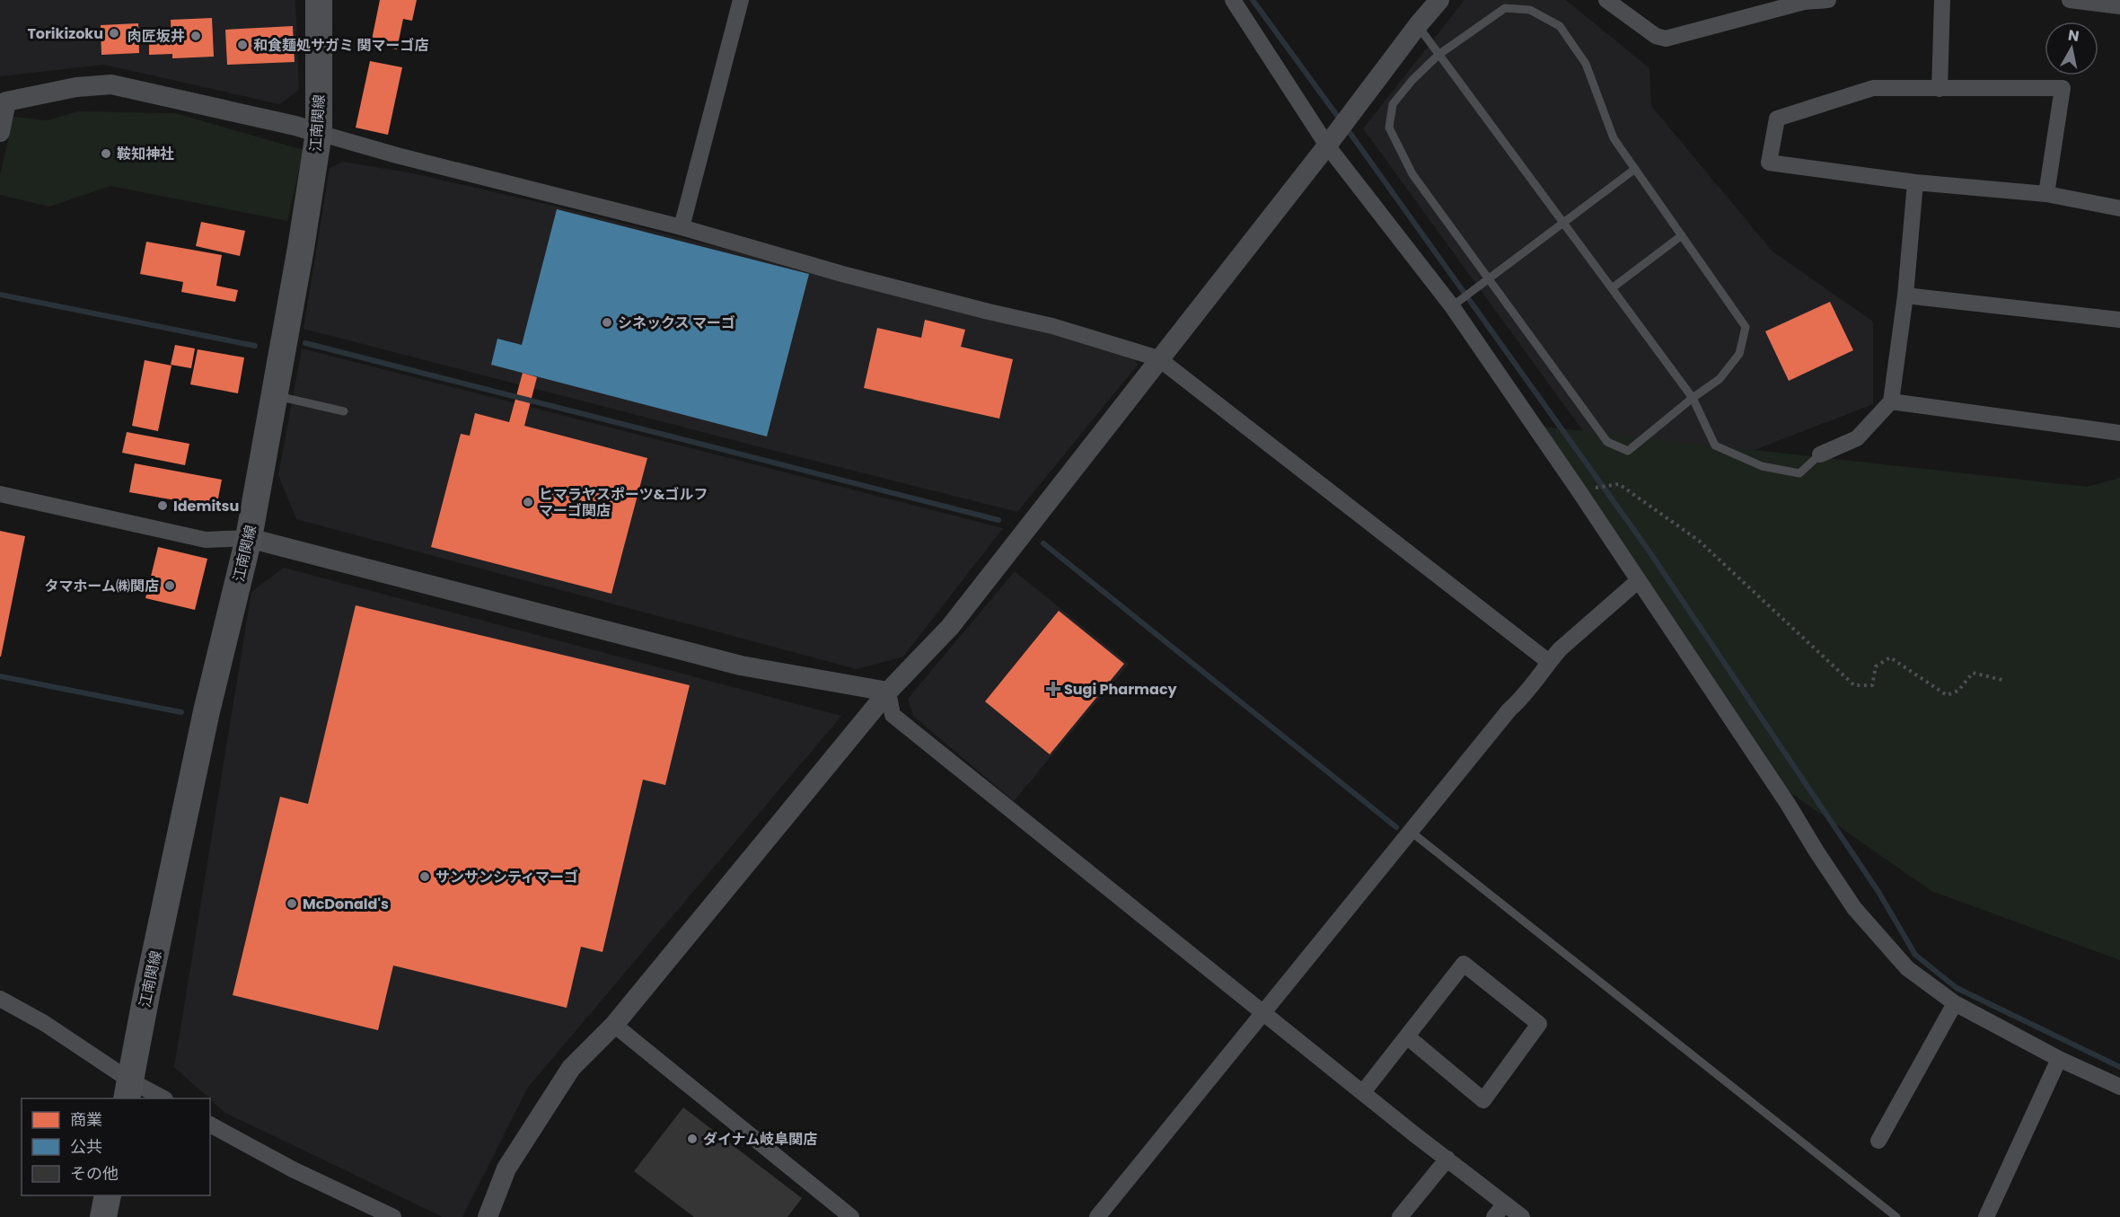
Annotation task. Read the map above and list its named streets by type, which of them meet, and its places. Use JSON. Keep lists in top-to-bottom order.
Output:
{
  "streets": {
    "main road": ["江南関線"]
  },
  "places": {
    "other": [
      "Torikizoku",
      "肉匠坂井",
      "和食麺処サガミ 関マーゴ店",
      "鞍知神社",
      "シネックス マーゴ",
      "ヒマラヤスポーツ&ゴルフ マーゴ関店",
      "Idemitsu",
      "タマホーム㈱関店",
      "サンサンシティマーゴ",
      "McDonald's",
      "ダイナム岐阜関店"
    ],
    "health": ["Sugi Pharmacy"]
  },
  "legend": ["商業", "公共", "その他"],
  "north": "top"
}
